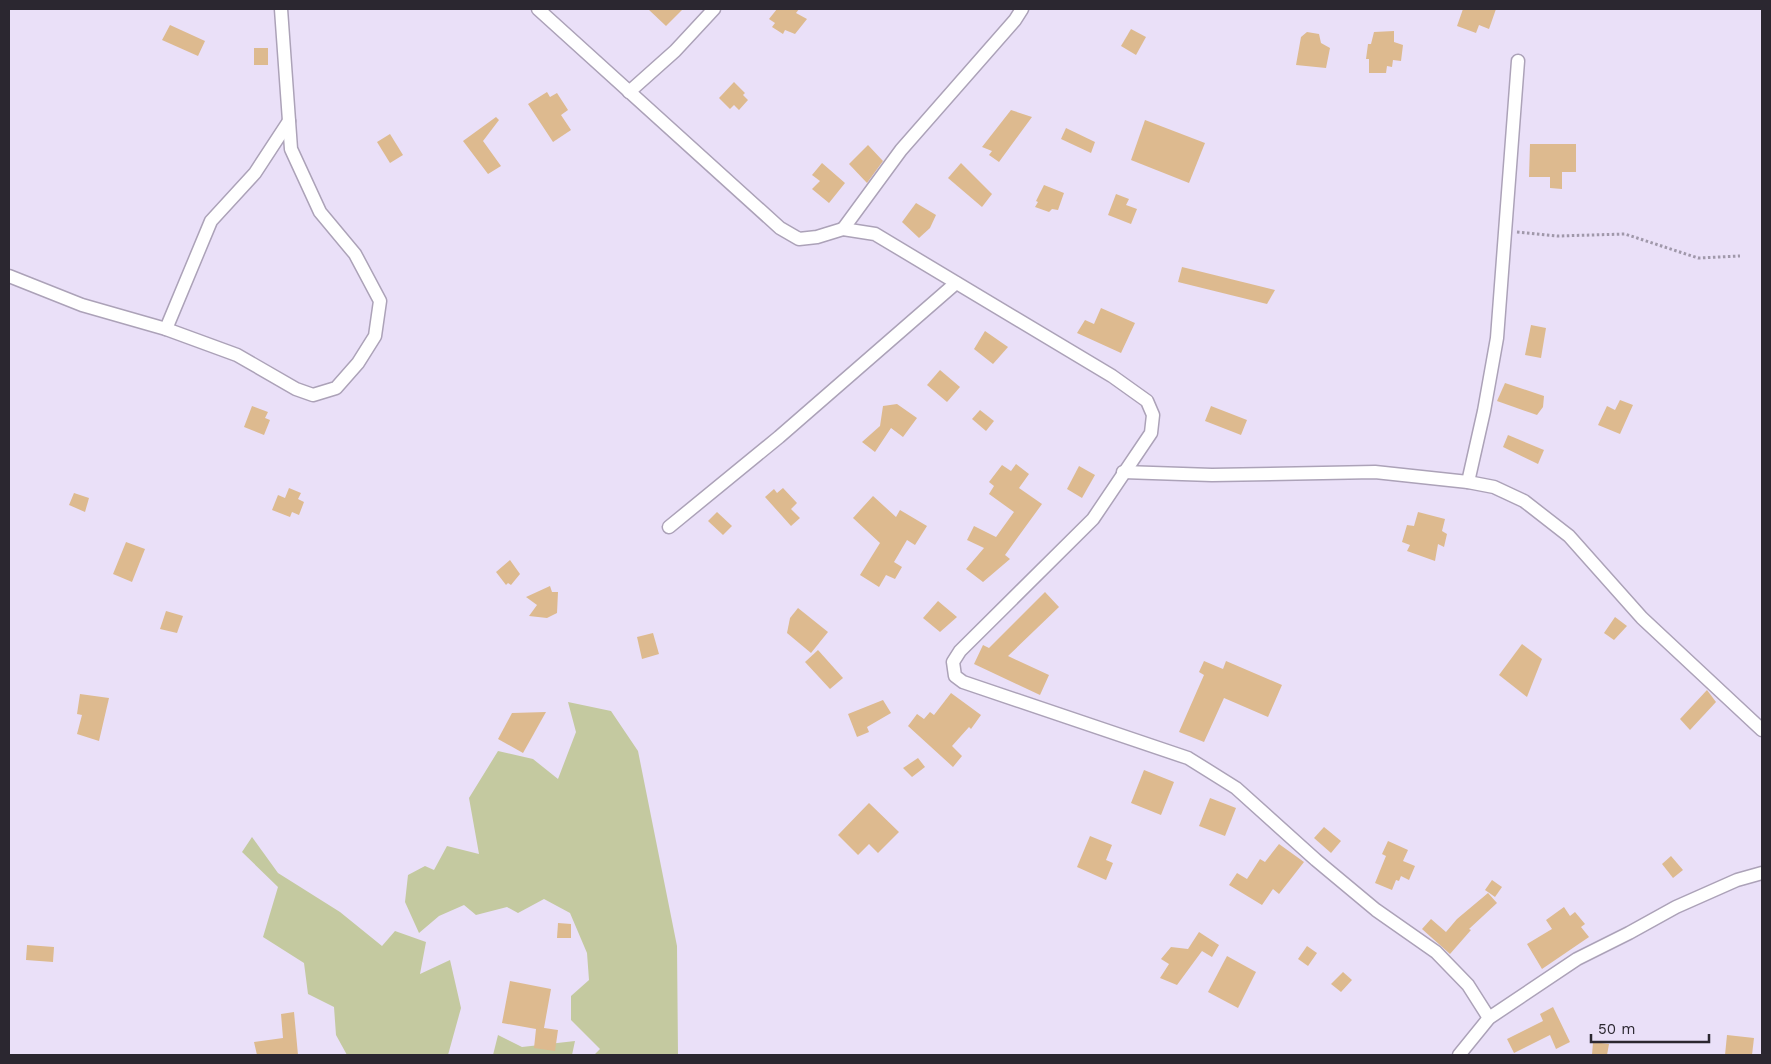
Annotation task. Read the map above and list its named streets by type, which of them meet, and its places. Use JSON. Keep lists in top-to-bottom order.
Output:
{
  "scale_bar": "50 m"
}
